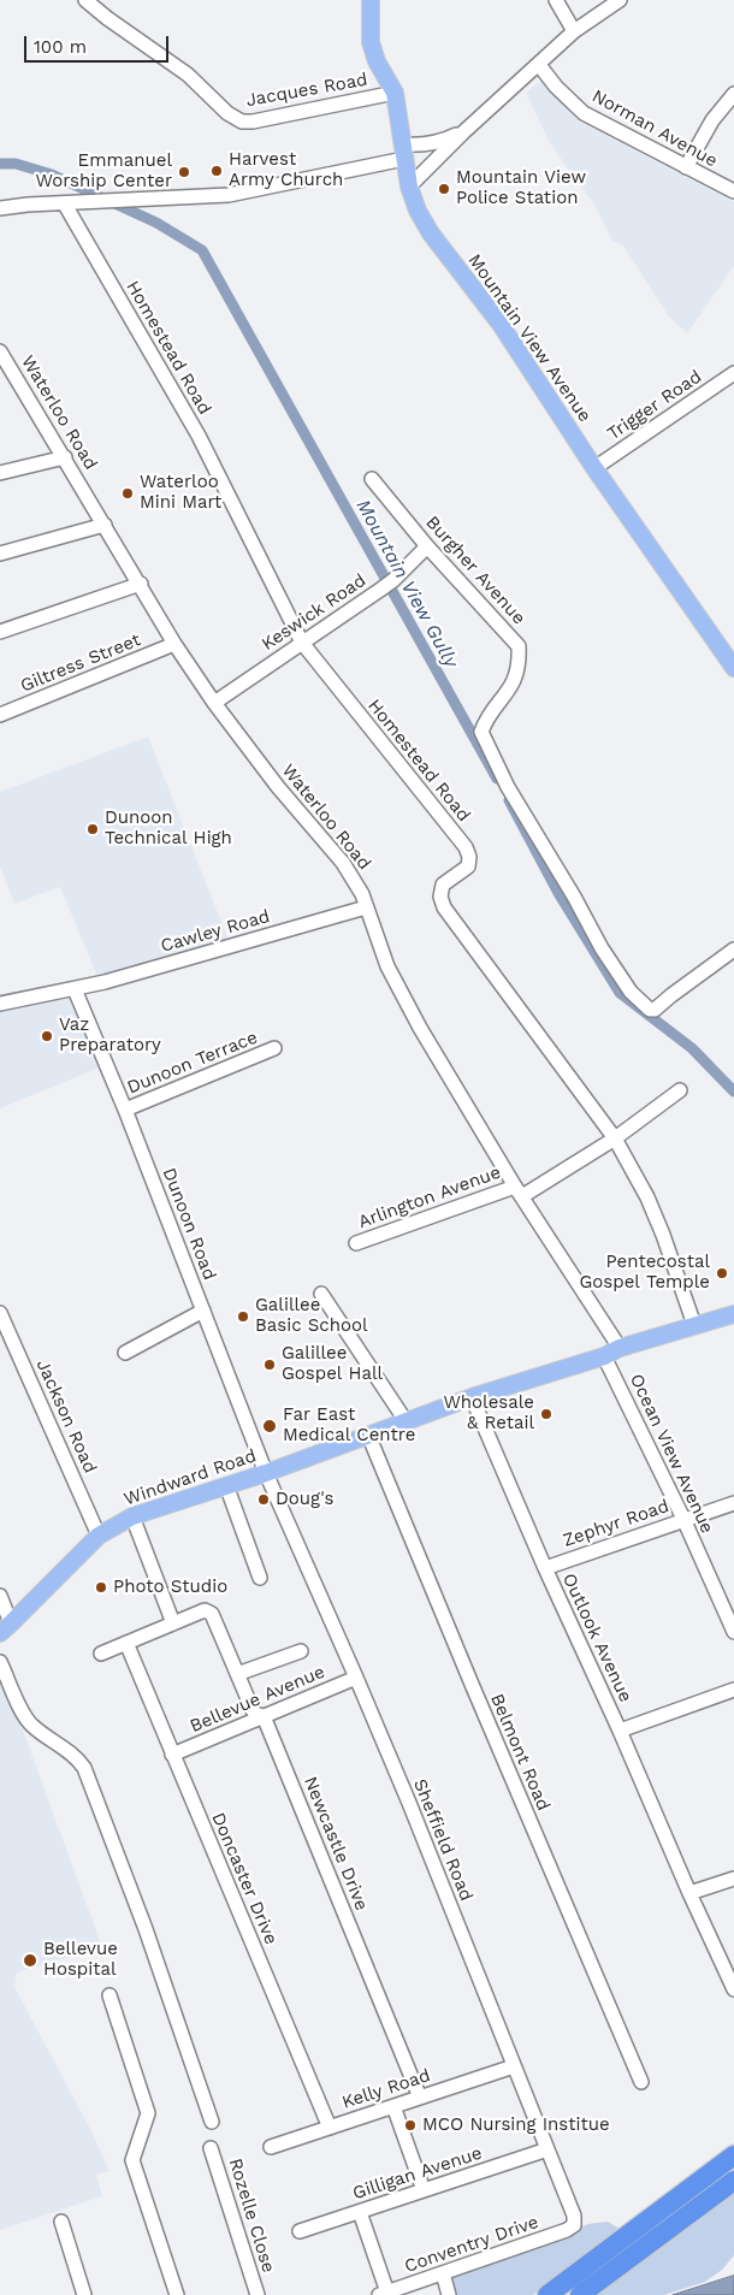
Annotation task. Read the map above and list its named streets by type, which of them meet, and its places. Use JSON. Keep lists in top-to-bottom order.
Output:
{
  "streets": {
    "main road": ["Mountain View Avenue", "Windward Road"],
    "street": [
      "Jacques Road",
      "Norman Avenue",
      "Homestead Road",
      "Trigger Road",
      "Waterloo Road",
      "Burgher Avenue",
      "Keswick Road",
      "Giltress Street",
      "Cawley Road",
      "Dunoon Terrace",
      "Arlington Avenue",
      "Dunoon Road",
      "Jackson Road",
      "Ocean View Avenue",
      "Zephyr Road",
      "Outlook Avenue",
      "Bellevue Avenue",
      "Belmont Road",
      "Sheffield Road",
      "Newcastle Drive",
      "Doncaster Drive",
      "Kelly Road",
      "Gilligan Avenue",
      "Rozelle Close",
      "Conventry Drive"
    ]
  },
  "crossings": [
    ["Jacques Road", "Mountain View Avenue"],
    ["Mountain View Avenue", "Trigger Road"],
    ["Homestead Road", "Keswick Road"],
    ["Homestead Road", "Arlington Avenue"],
    ["Homestead Road", "Windward Road"],
    ["Waterloo Road", "Keswick Road"],
    ["Waterloo Road", "Giltress Street"],
    ["Waterloo Road", "Cawley Road"],
    ["Waterloo Road", "Arlington Avenue"],
    ["Waterloo Road", "Ocean View Avenue"],
    ["Waterloo Road", "Windward Road"],
    ["Burgher Avenue", "Keswick Road"],
    ["Cawley Road", "Dunoon Road"],
    ["Dunoon Terrace", "Dunoon Road"],
    ["Dunoon Road", "Windward Road"],
    ["Dunoon Road", "Sheffield Road"],
    ["Jackson Road", "Windward Road"],
    ["Ocean View Avenue", "Windward Road"],
    ["Ocean View Avenue", "Zephyr Road"],
    ["Windward Road", "Outlook Avenue"],
    ["Windward Road", "Belmont Road"],
    ["Windward Road", "Sheffield Road"],
    ["Zephyr Road", "Outlook Avenue"],
    ["Bellevue Avenue", "Sheffield Road"],
    ["Bellevue Avenue", "Newcastle Drive"],
    ["Bellevue Avenue", "Doncaster Drive"],
    ["Sheffield Road", "Kelly Road"],
    ["Sheffield Road", "Gilligan Avenue"],
    ["Sheffield Road", "Conventry Drive"],
    ["Newcastle Drive", "Kelly Road"],
    ["Doncaster Drive", "Kelly Road"]
  ],
  "water": ["Mountain View Gully"],
  "places": [
    "Harvest Army Church",
    "Emmanuel Worship Center",
    "Mountain View Police Station",
    "Waterloo Mini Mart",
    "Dunoon Technical High",
    "Vaz Preparatory",
    "Pentecostal Gospel Temple",
    "Galillee Basic School",
    "Galillee Gospel Hall",
    "Wholesale & Retail",
    "Far East Medical Centre",
    "Doug's",
    "Photo Studio",
    "Bellevue Hospital",
    "MCO Nursing Institue"
  ],
  "scale_bar": "100 m"
}
